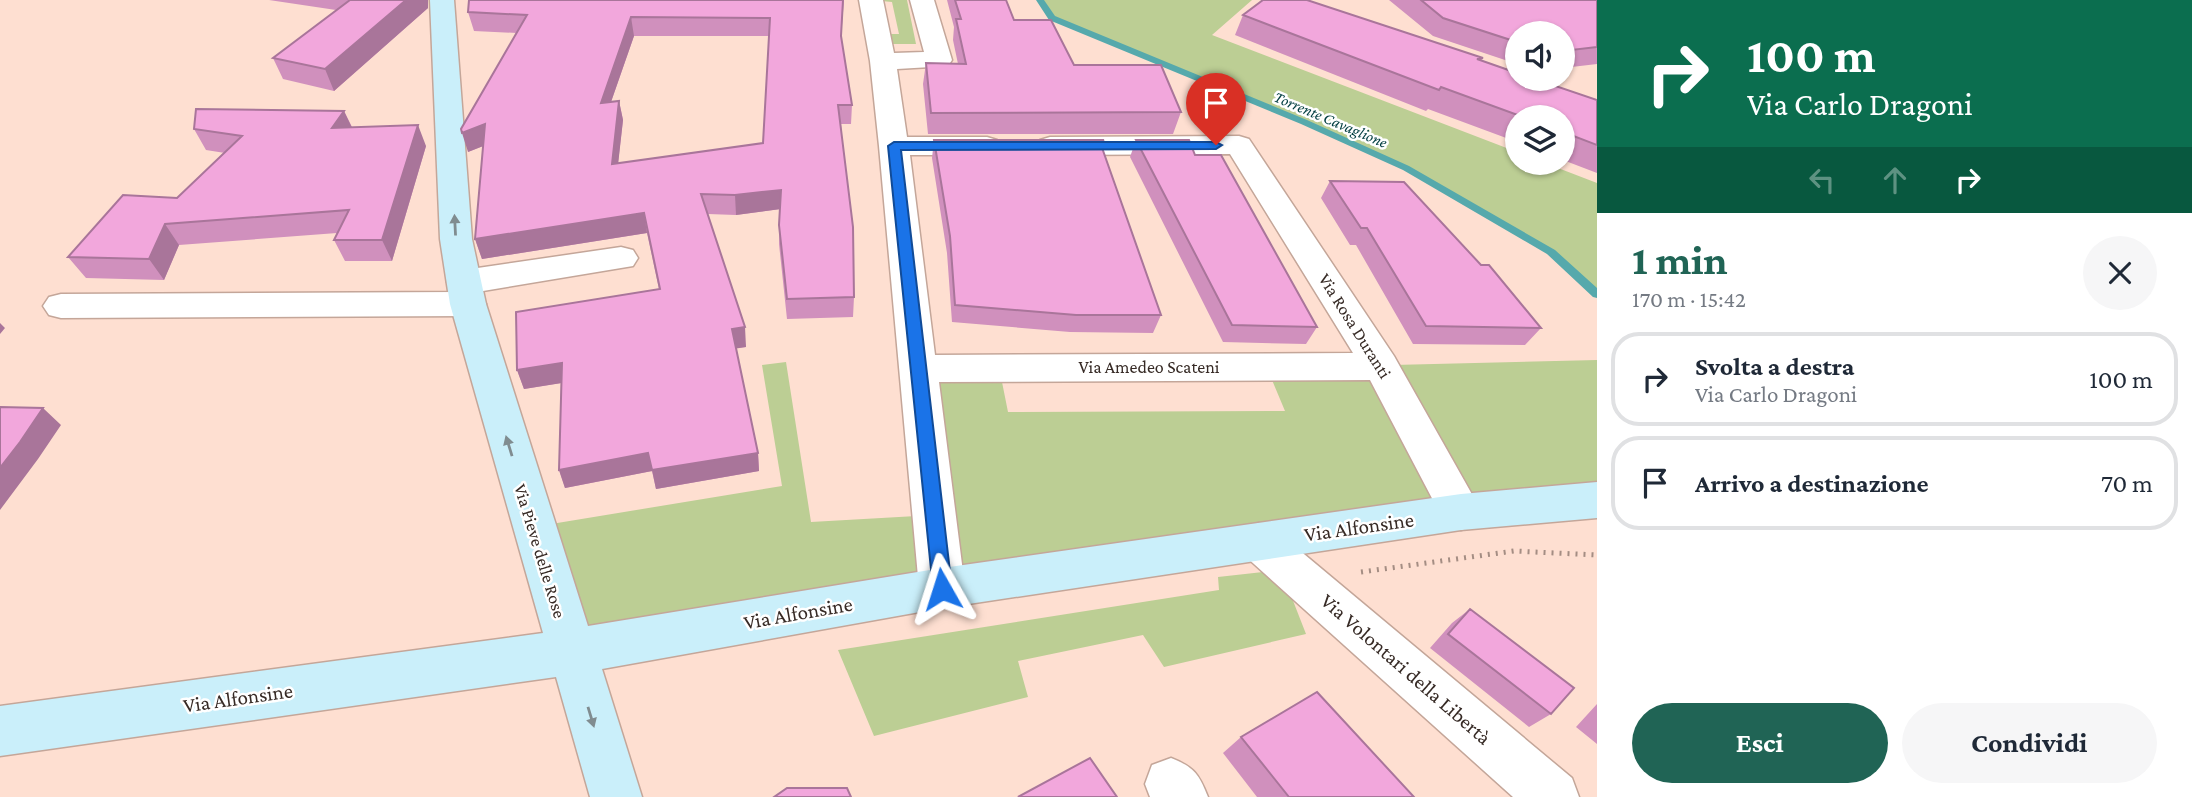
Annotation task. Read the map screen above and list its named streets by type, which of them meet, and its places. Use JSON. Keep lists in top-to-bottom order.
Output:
{
  "streets": {
    "main road": ["Via Alfonsine", "Via Pieve delle Rose"],
    "street": ["Via Rosa Duranti", "Via Amedeo Scateni", "Via Volontari della Libertà"]
  },
  "crossings": [
    ["Via Rosa Duranti", "Via Amedeo Scateni"],
    ["Via Rosa Duranti", "Via Alfonsine"],
    ["Via Alfonsine", "Via Pieve delle Rose"],
    ["Via Alfonsine", "Via Volontari della Libertà"]
  ],
  "water": ["Torrente Cavaglione"],
  "page": {
    "turn": ["100 m", "Via Carlo Dragoni"],
    "heading": ["1 min", "170 m · 15:42"],
    "list": [
      {
        "name": "Svolta a destra",
        "note": "Via Carlo Dragoni",
        "value": "100 m"
      },
      {
        "name": "Arrivo a destinazione",
        "value": "70 m"
      }
    ],
    "buttons": ["Esci", "Condividi"]
  }
}
